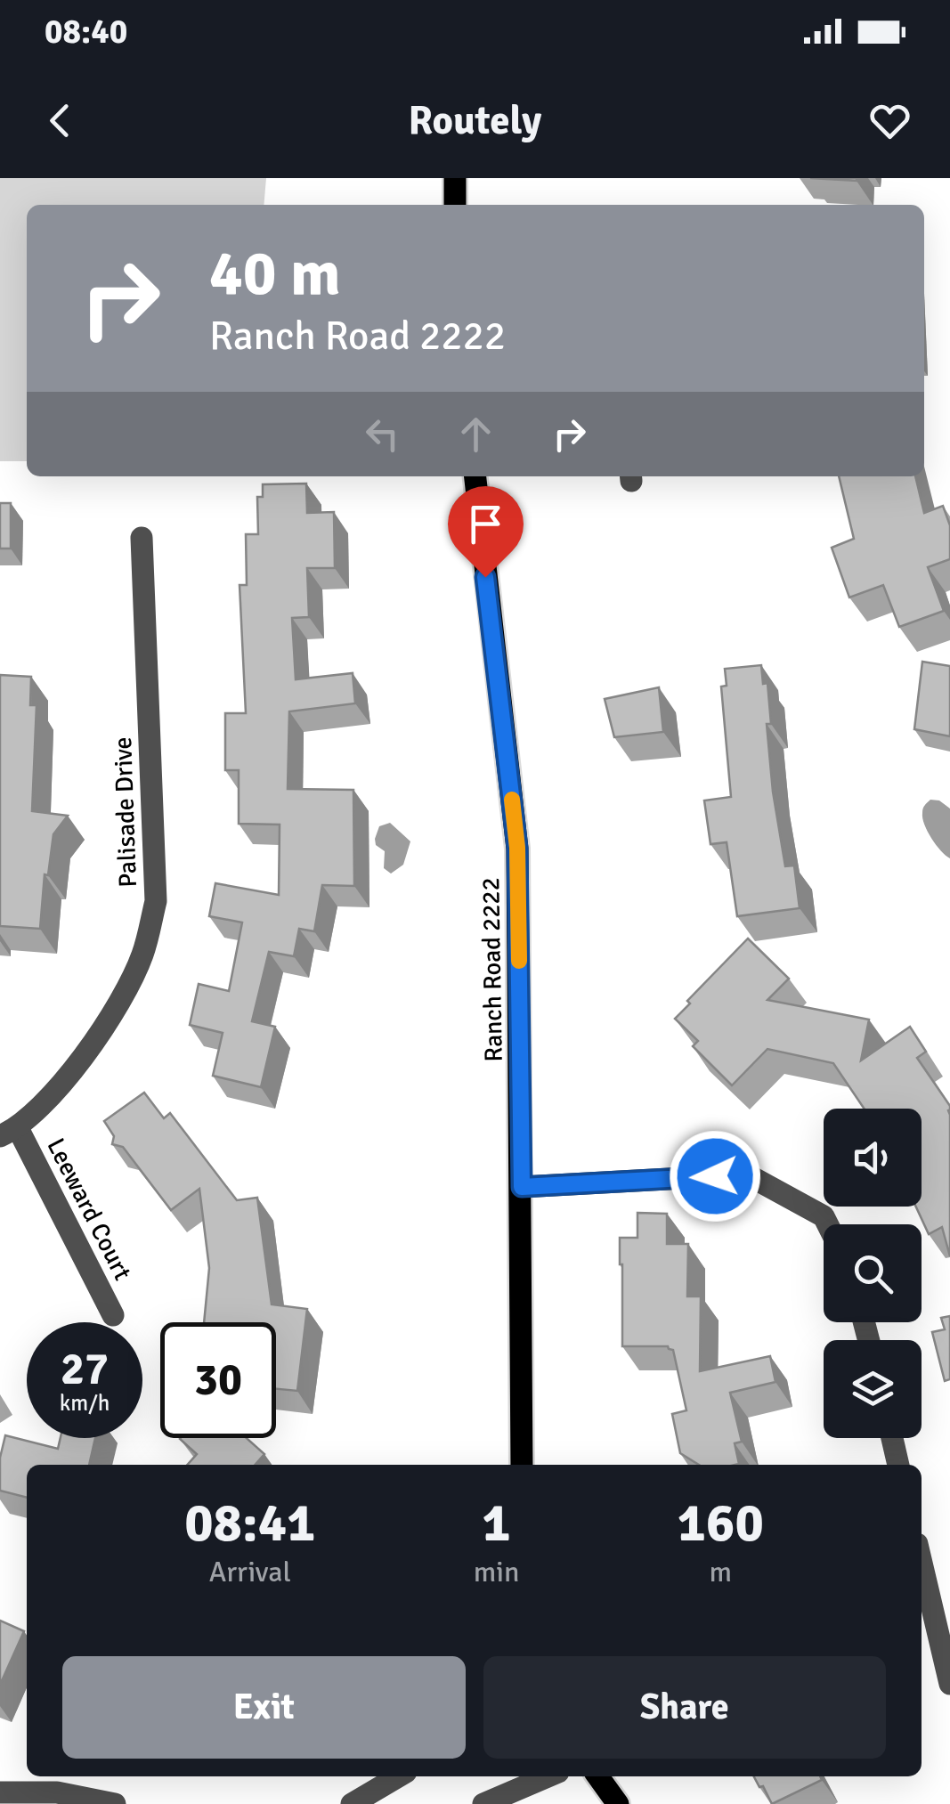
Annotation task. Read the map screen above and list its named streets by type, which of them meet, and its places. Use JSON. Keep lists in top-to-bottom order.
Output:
{
  "streets": {
    "main road": ["Ranch Road 2222"],
    "street": ["Palisade Drive", "Leeward Court"]
  },
  "crossings": [
    ["Palisade Drive", "Leeward Court"]
  ],
  "page": {
    "status": "08:40",
    "header": "Routely",
    "turn": ["40 m", "Ranch Road 2222"],
    "speed": "27 km/h",
    "limit": "30",
    "eta": [
      "08:41",
      "Arrival",
      "1",
      "min",
      "160",
      "m"
    ],
    "buttons": ["Exit", "Share"]
  }
}
